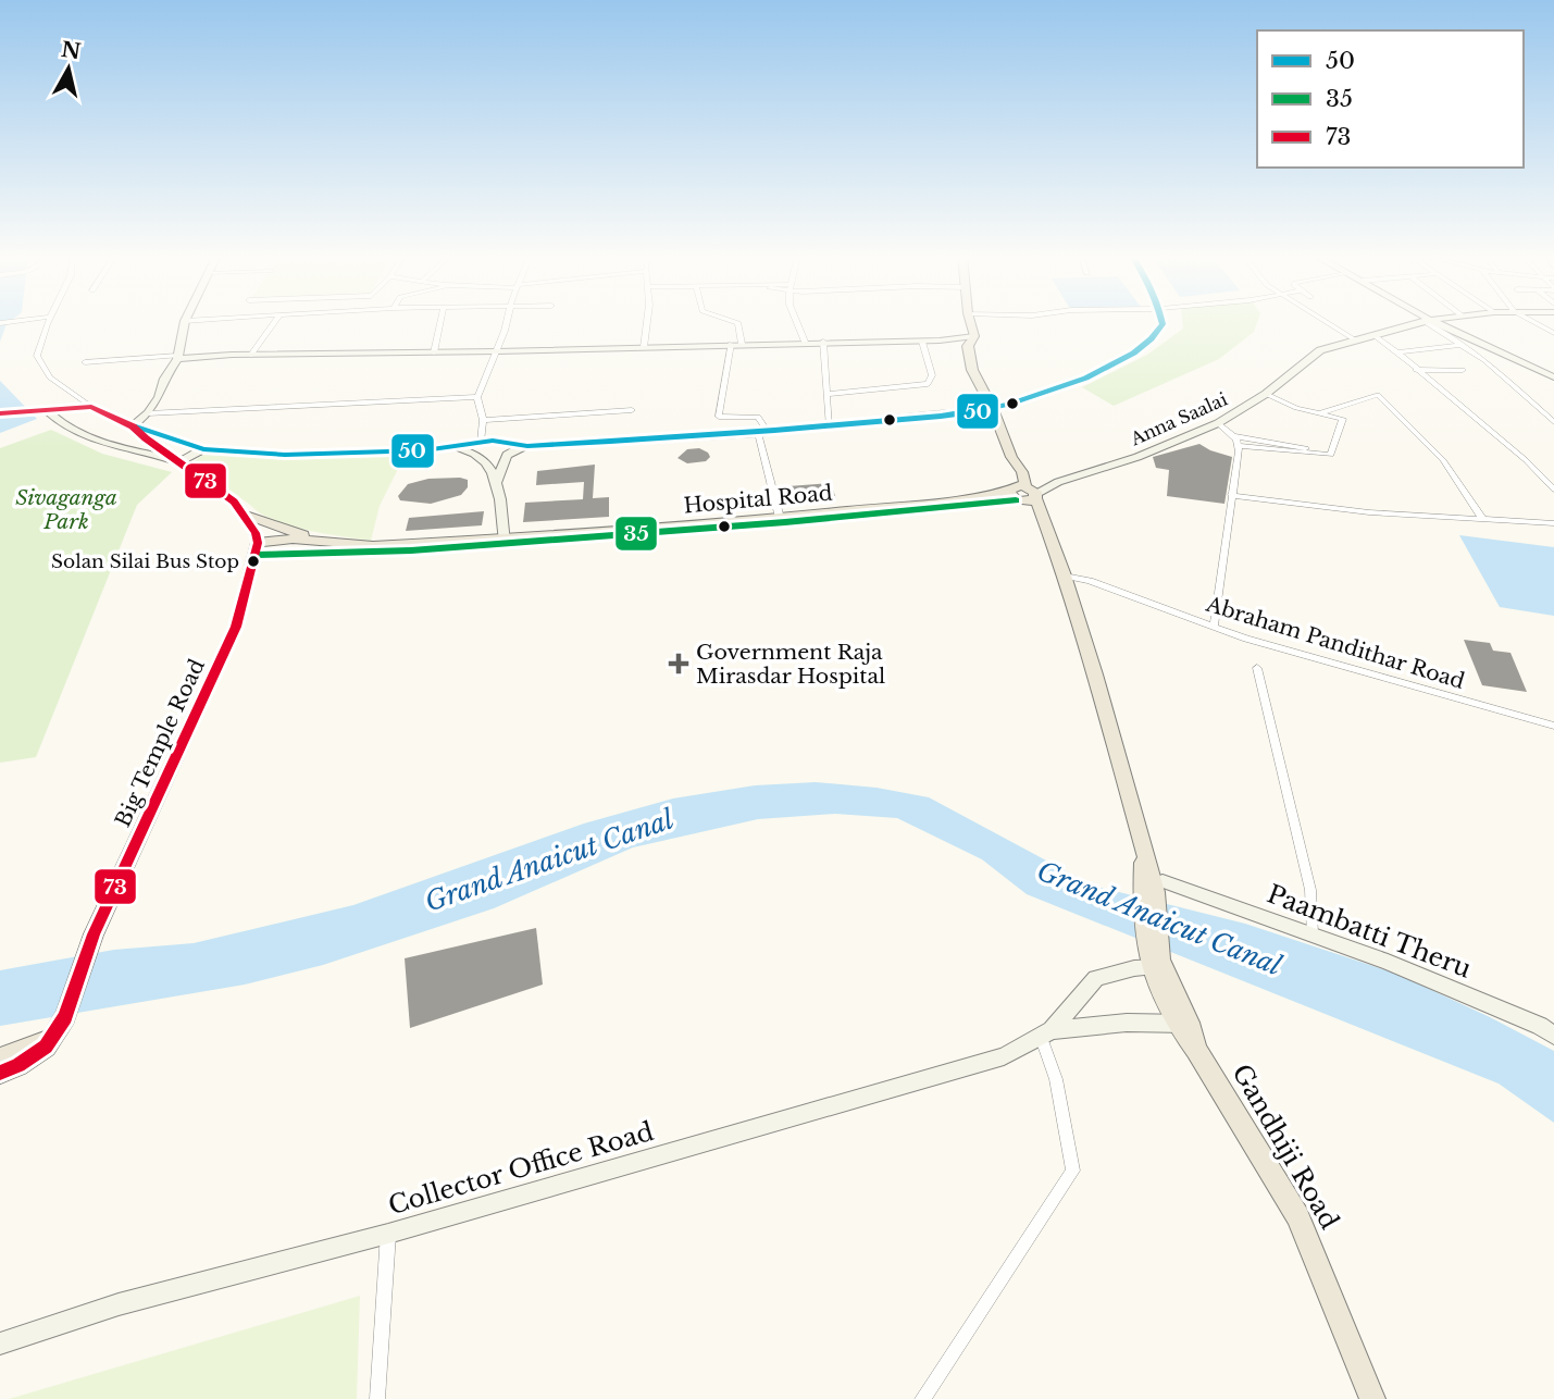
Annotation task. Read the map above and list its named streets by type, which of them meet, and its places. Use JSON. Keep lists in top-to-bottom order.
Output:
{
  "streets": {
    "main road": [
      "Hospital Road",
      "Big Temple Road",
      "Paambatti Theru",
      "Gandhiji Road",
      "Collector Office Road"
    ],
    "street": ["Anna Saalai", "Abraham Pandithar Road"]
  },
  "crossings": [
    ["Anna Saalai", "Hospital Road"],
    ["Gandhiji Road", "Collector Office Road"]
  ],
  "water": ["Grand Anaicut Canal"],
  "parks": ["Sivaganga Park"],
  "places": {
    "other": ["Solan Silai Bus Stop"],
    "health": ["Government Raja Mirasdar Hospital"]
  },
  "lines": ["transit line 50", "transit line 73", "transit line 35"],
  "legend": ["50", "35", "73"],
  "north": "top"
}
